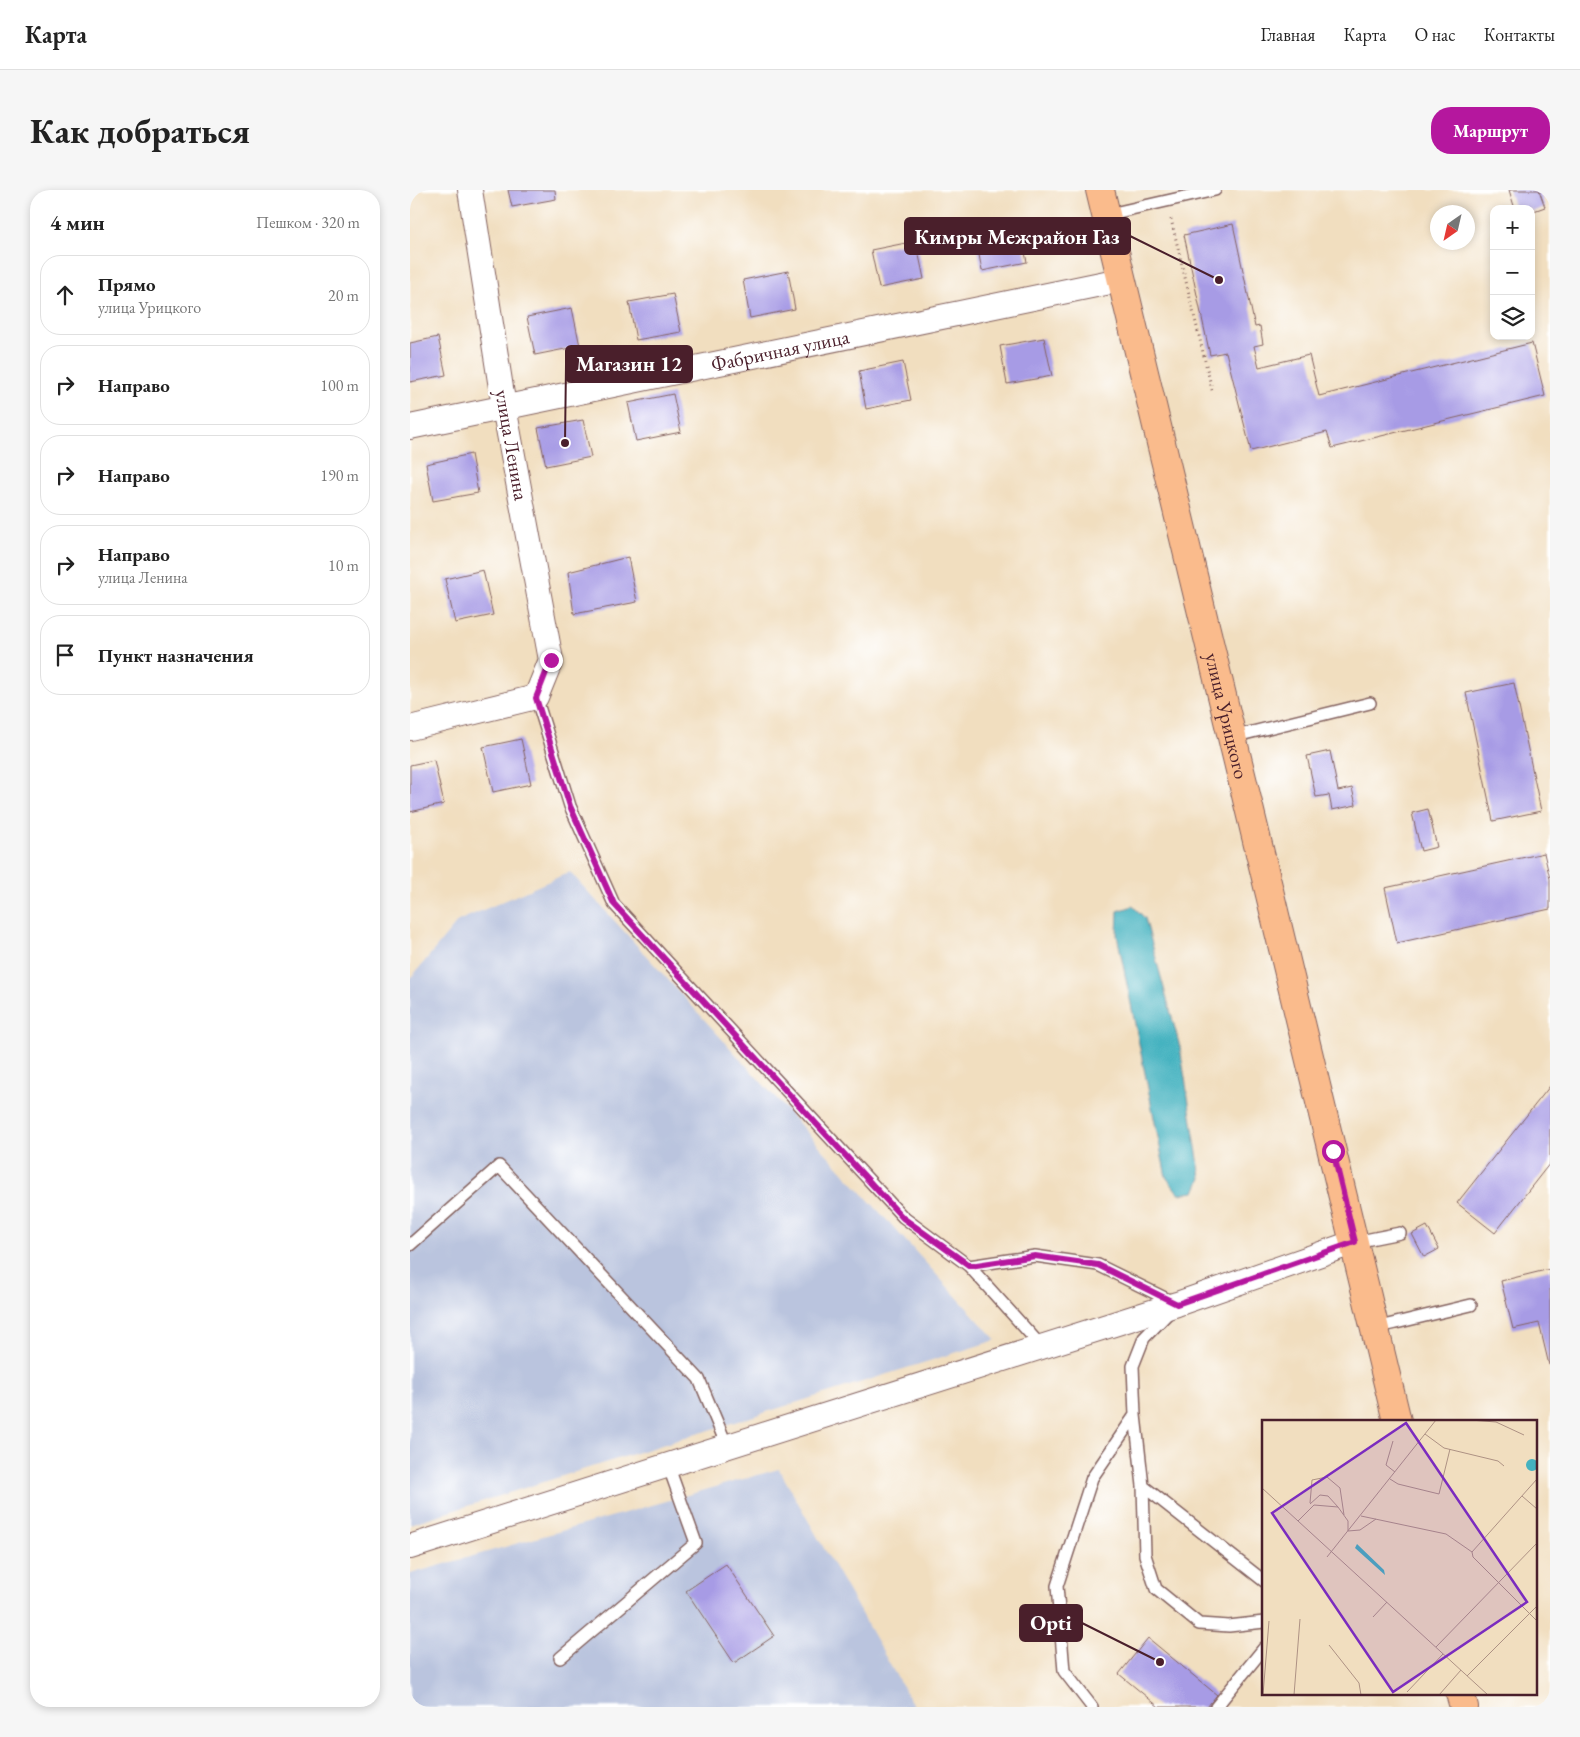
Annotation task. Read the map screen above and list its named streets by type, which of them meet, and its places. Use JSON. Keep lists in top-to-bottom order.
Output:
{
  "streets": {
    "main road": ["улица Урицкого"],
    "street": ["Фабричная улица", "улица Ленина"]
  },
  "crossings": [
    ["Фабричная улица", "улица Ленина"],
    ["Фабричная улица", "улица Урицкого"]
  ],
  "places": ["Кимры Межрайон Газ", "Магазин 12", "Opti"],
  "north": "bottom left",
  "page": {
    "header": "Карта",
    "nav": [
      "Главная",
      "Карта",
      "О нас",
      "Контакты"
    ],
    "buttons": "Маршрут",
    "title": "Как добраться",
    "heading": ["4 мин", "Пешком · 320 m"],
    "map_buttons": ["+", "−"],
    "list": [
      ["Прямо", "улица Урицкого", "20 m"],
      ["Направо", "100 m"],
      ["Направо", "190 m"],
      ["Направо", "улица Ленина", "10 m"],
      "Пункт назначения"
    ]
  }
}
